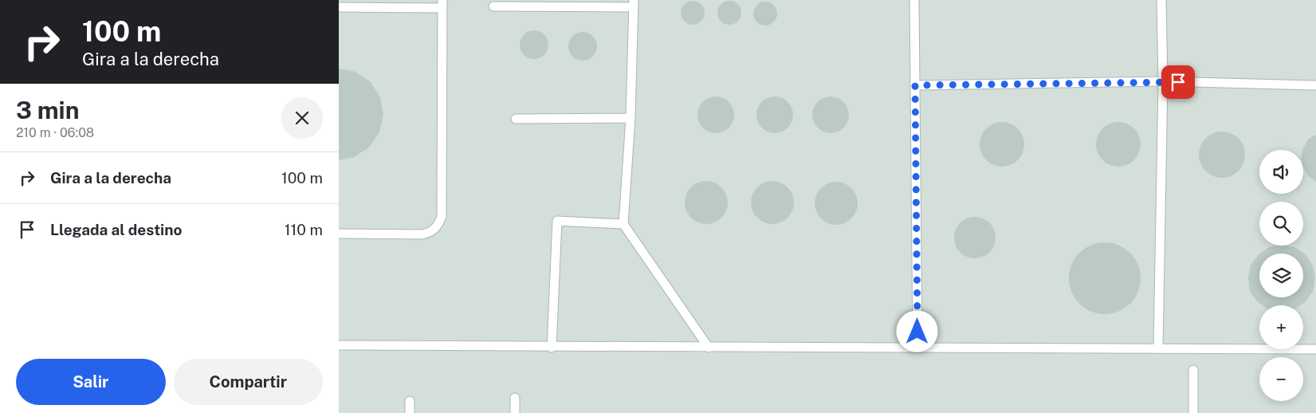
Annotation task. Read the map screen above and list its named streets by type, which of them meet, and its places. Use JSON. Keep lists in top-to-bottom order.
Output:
{
  "page": {
    "turn": ["100 m", "Gira a la derecha"],
    "heading": ["3 min", "210 m · 06:08"],
    "map_buttons": ["+", "−"],
    "list": [
      {
        "name": "Gira a la derecha",
        "value": "100 m"
      },
      {
        "name": "Llegada al destino",
        "value": "110 m"
      }
    ],
    "buttons": ["Salir", "Compartir"]
  }
}
